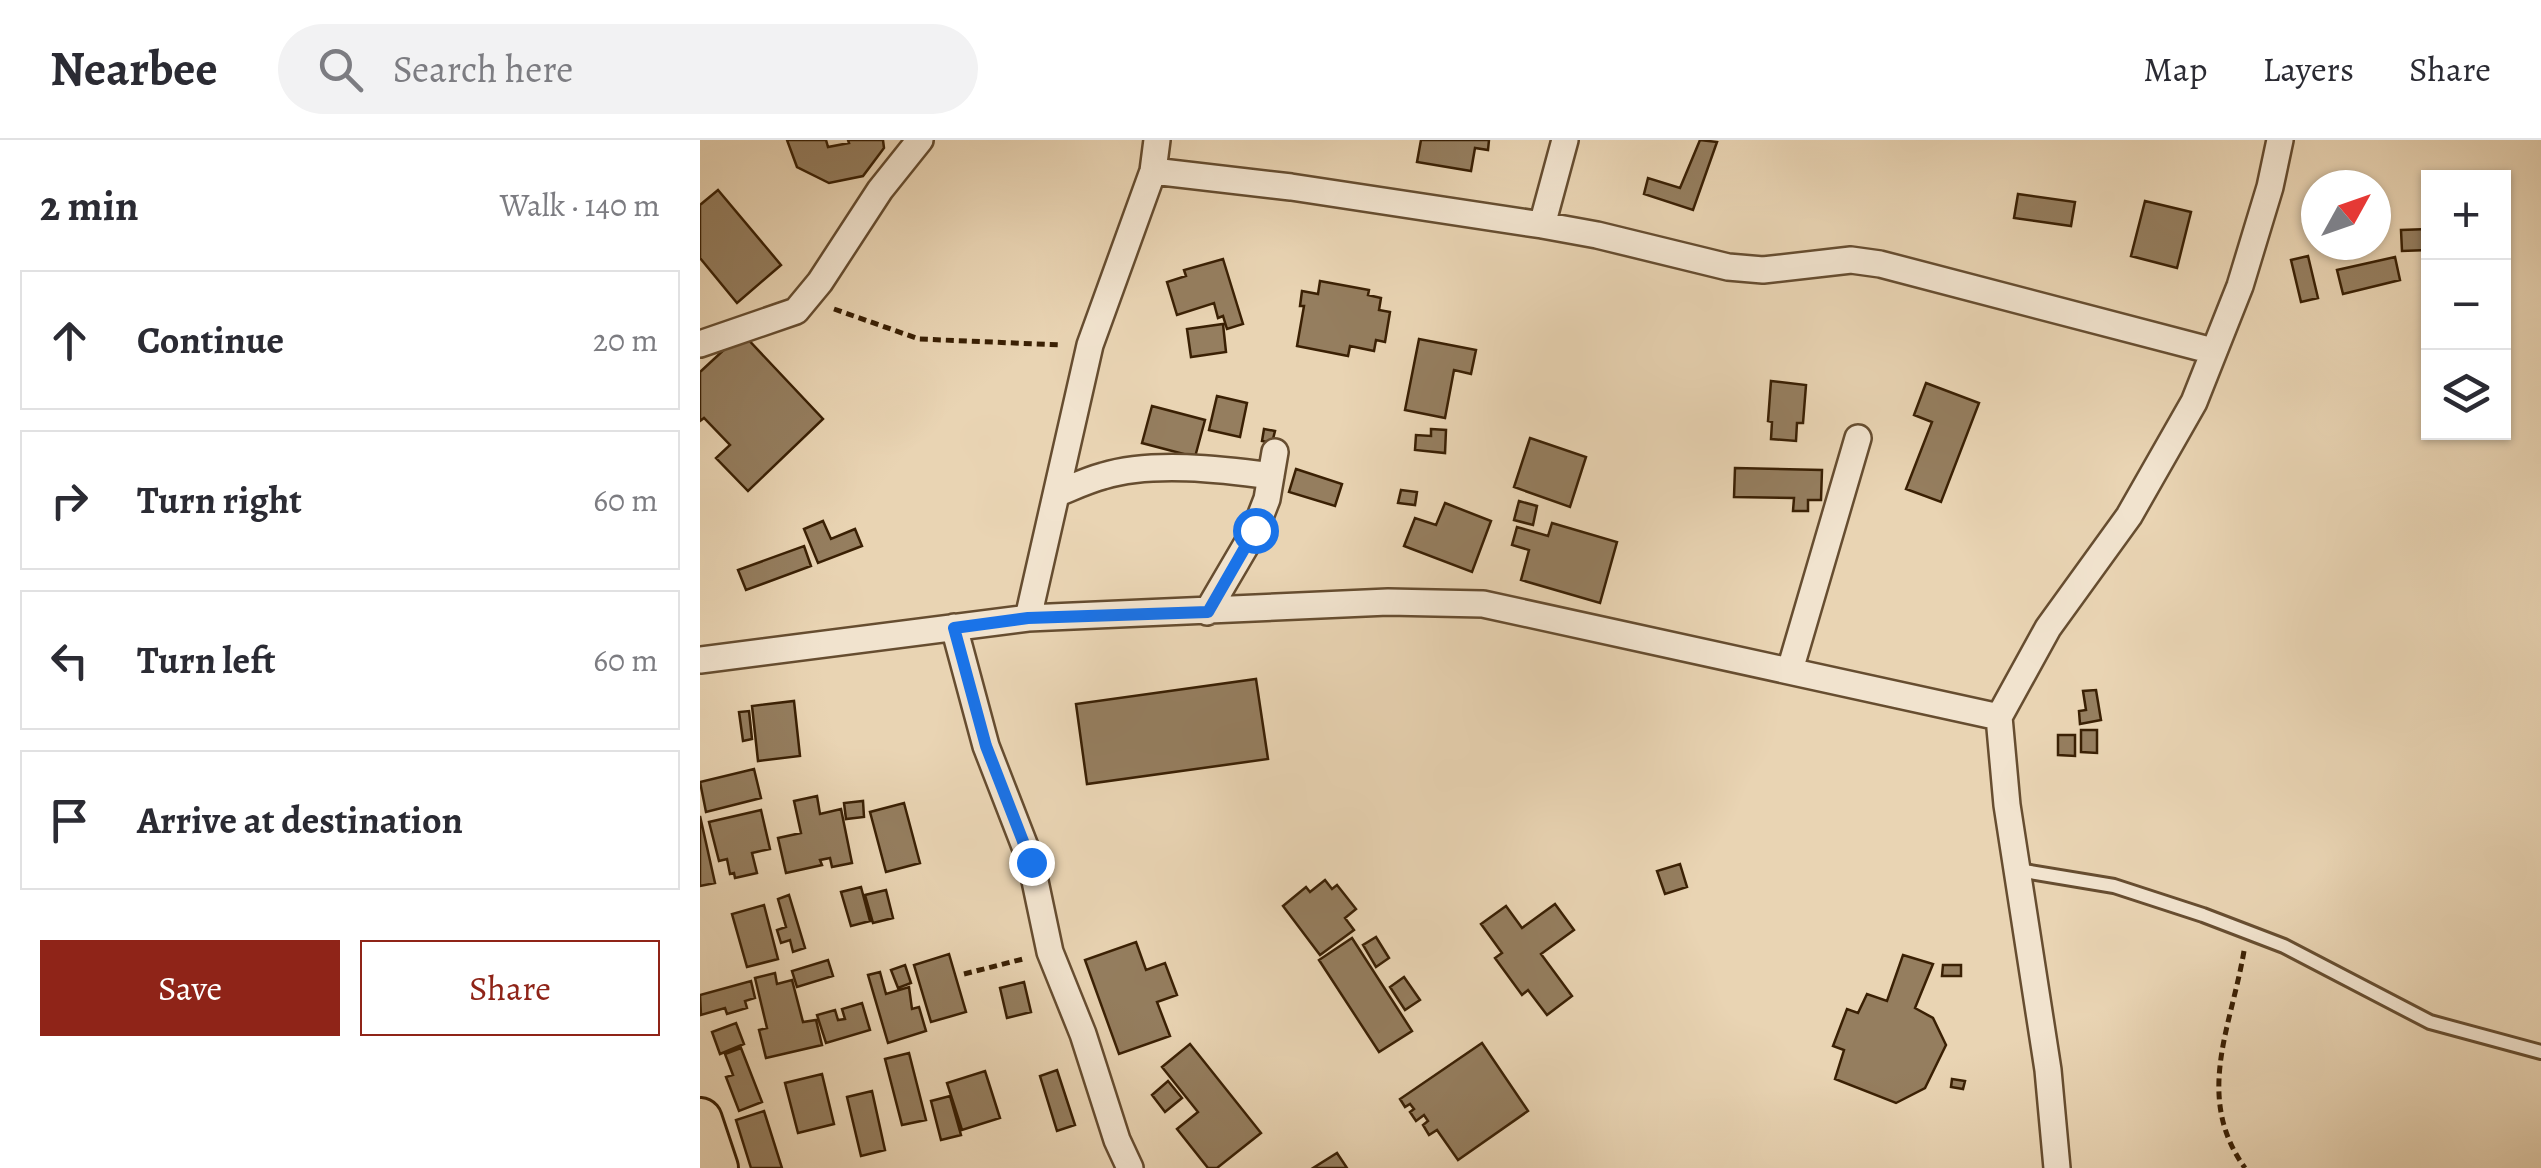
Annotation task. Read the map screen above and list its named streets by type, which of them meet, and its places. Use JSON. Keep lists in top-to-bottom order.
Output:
{
  "north": "top right",
  "page": {
    "header": "Nearbee",
    "search": "Search here",
    "nav": ["Map", "Layers", "Share"],
    "heading": ["2 min", "Walk · 140 m"],
    "map_buttons": ["+", "−"],
    "list": [
      ["Continue", "20 m"],
      ["Turn right", "60 m"],
      ["Turn left", "60 m"],
      "Arrive at destination"
    ],
    "buttons": ["Save", "Share"]
  }
}
